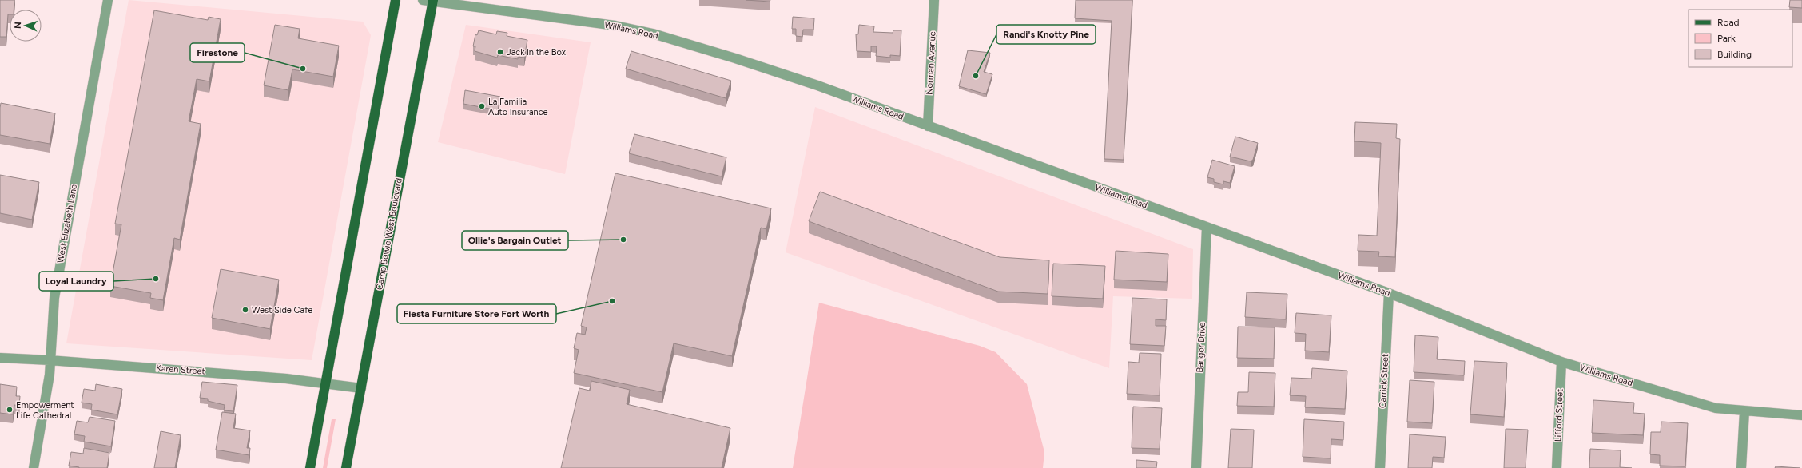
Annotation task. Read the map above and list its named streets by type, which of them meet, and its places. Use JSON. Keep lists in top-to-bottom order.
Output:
{
  "streets": {
    "main road": ["Camp Bowie West Boulevard"],
    "street": [
      "Williams Road",
      "Norman Avenue",
      "West Elizabeth Lane",
      "Bangor Drive",
      "Karen Street",
      "Carrick Street",
      "Lifford Street"
    ]
  },
  "crossings": [
    ["Williams Road", "Norman Avenue"],
    ["Williams Road", "Camp Bowie West Boulevard"],
    ["Williams Road", "Bangor Drive"],
    ["Williams Road", "Carrick Street"],
    ["Williams Road", "Lifford Street"],
    ["West Elizabeth Lane", "Karen Street"],
    ["Camp Bowie West Boulevard", "Karen Street"]
  ],
  "places": [
    "Jack in the Box",
    "Firestone",
    "Randi's Knotty Pine",
    "La Familia Auto Insurance",
    "Ollie's Bargain Outlet",
    "Loyal Laundry",
    "Fiesta Furniture Store Fort Worth",
    "West Side Cafe",
    "Empowerment Life Cathedral"
  ],
  "legend": ["Road", "Park", "Building"],
  "north": "left"
}
